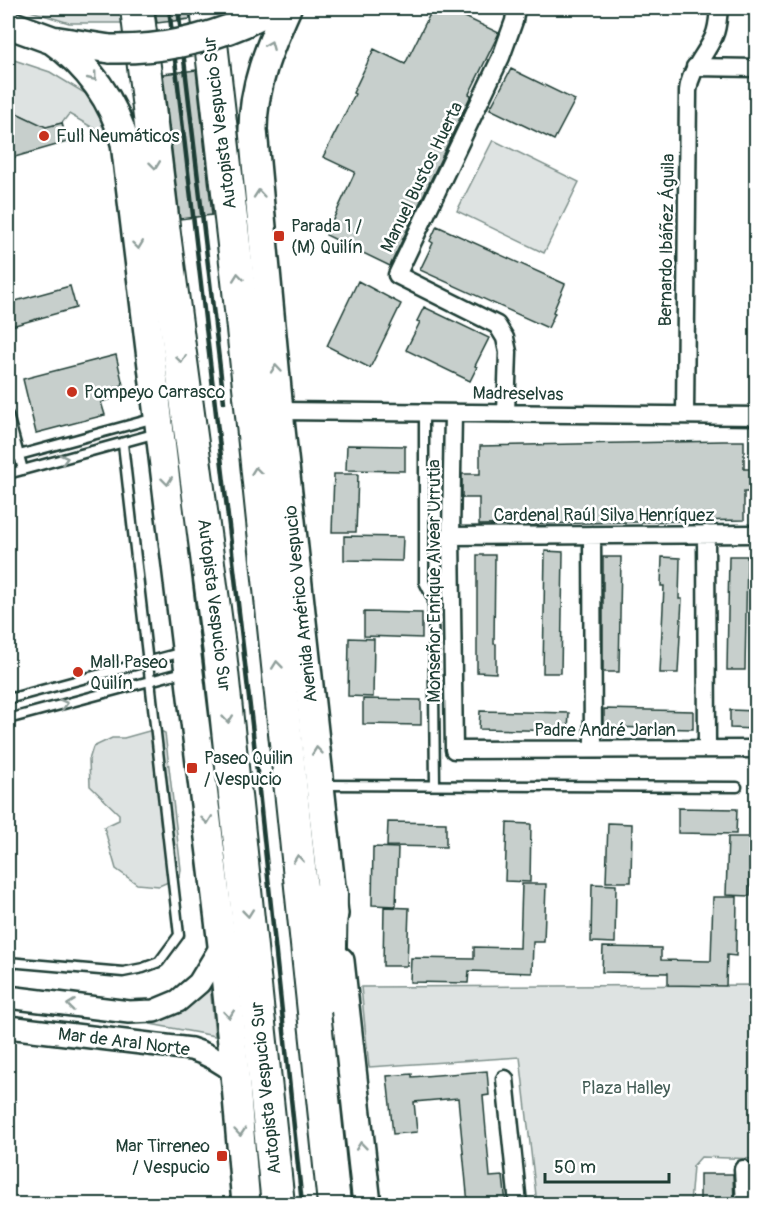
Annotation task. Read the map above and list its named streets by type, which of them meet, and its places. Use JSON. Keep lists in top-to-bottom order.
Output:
{
  "streets": {
    "highway": ["Autopista Vespucio Sur"],
    "main road": ["Avenida Américo Vespucio"],
    "street": [
      "Manuel Bustos Huerta",
      "Bernardo Ibáñez Águila",
      "Madreselvas",
      "Cardenal Raúl Silva Henríquez",
      "Monseñor Enrique Alvear Urrutia",
      "Padre André Jarlan",
      "Mar de Aral Norte"
    ]
  },
  "crossings": [
    ["Manuel Bustos Huerta", "Madreselvas"],
    ["Bernardo Ibáñez Águila", "Madreselvas"],
    ["Madreselvas", "Monseñor Enrique Alvear Urrutia"],
    ["Madreselvas", "Avenida Américo Vespucio"],
    ["Cardenal Raúl Silva Henríquez", "Monseñor Enrique Alvear Urrutia"],
    ["Monseñor Enrique Alvear Urrutia", "Padre André Jarlan"]
  ],
  "parks": ["Plaza Halley"],
  "places": {
    "other": ["Full Neumáticos", "Pompeyo Carrasco", "Mall Paseo Quilín"],
    "transit": ["Parada 1 / (M) Quilín", "Paseo Quilin / Vespucio", "Mar Tirreneo / Vespucio"]
  },
  "scale_bar": "50 m"
}
